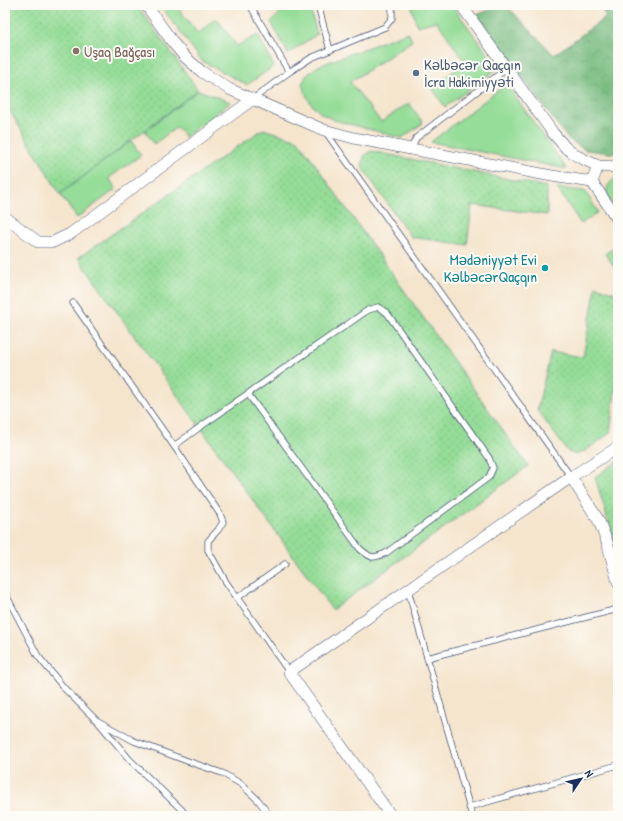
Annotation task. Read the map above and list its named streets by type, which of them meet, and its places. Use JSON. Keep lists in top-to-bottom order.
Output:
{
  "places": ["Uşaq Bağçası", "Kəlbəcər Qaçqın İcra Hakimiyyəti", "Mədəniyyət Evi KəlbəcərQaçqın"],
  "north": "top right"
}
